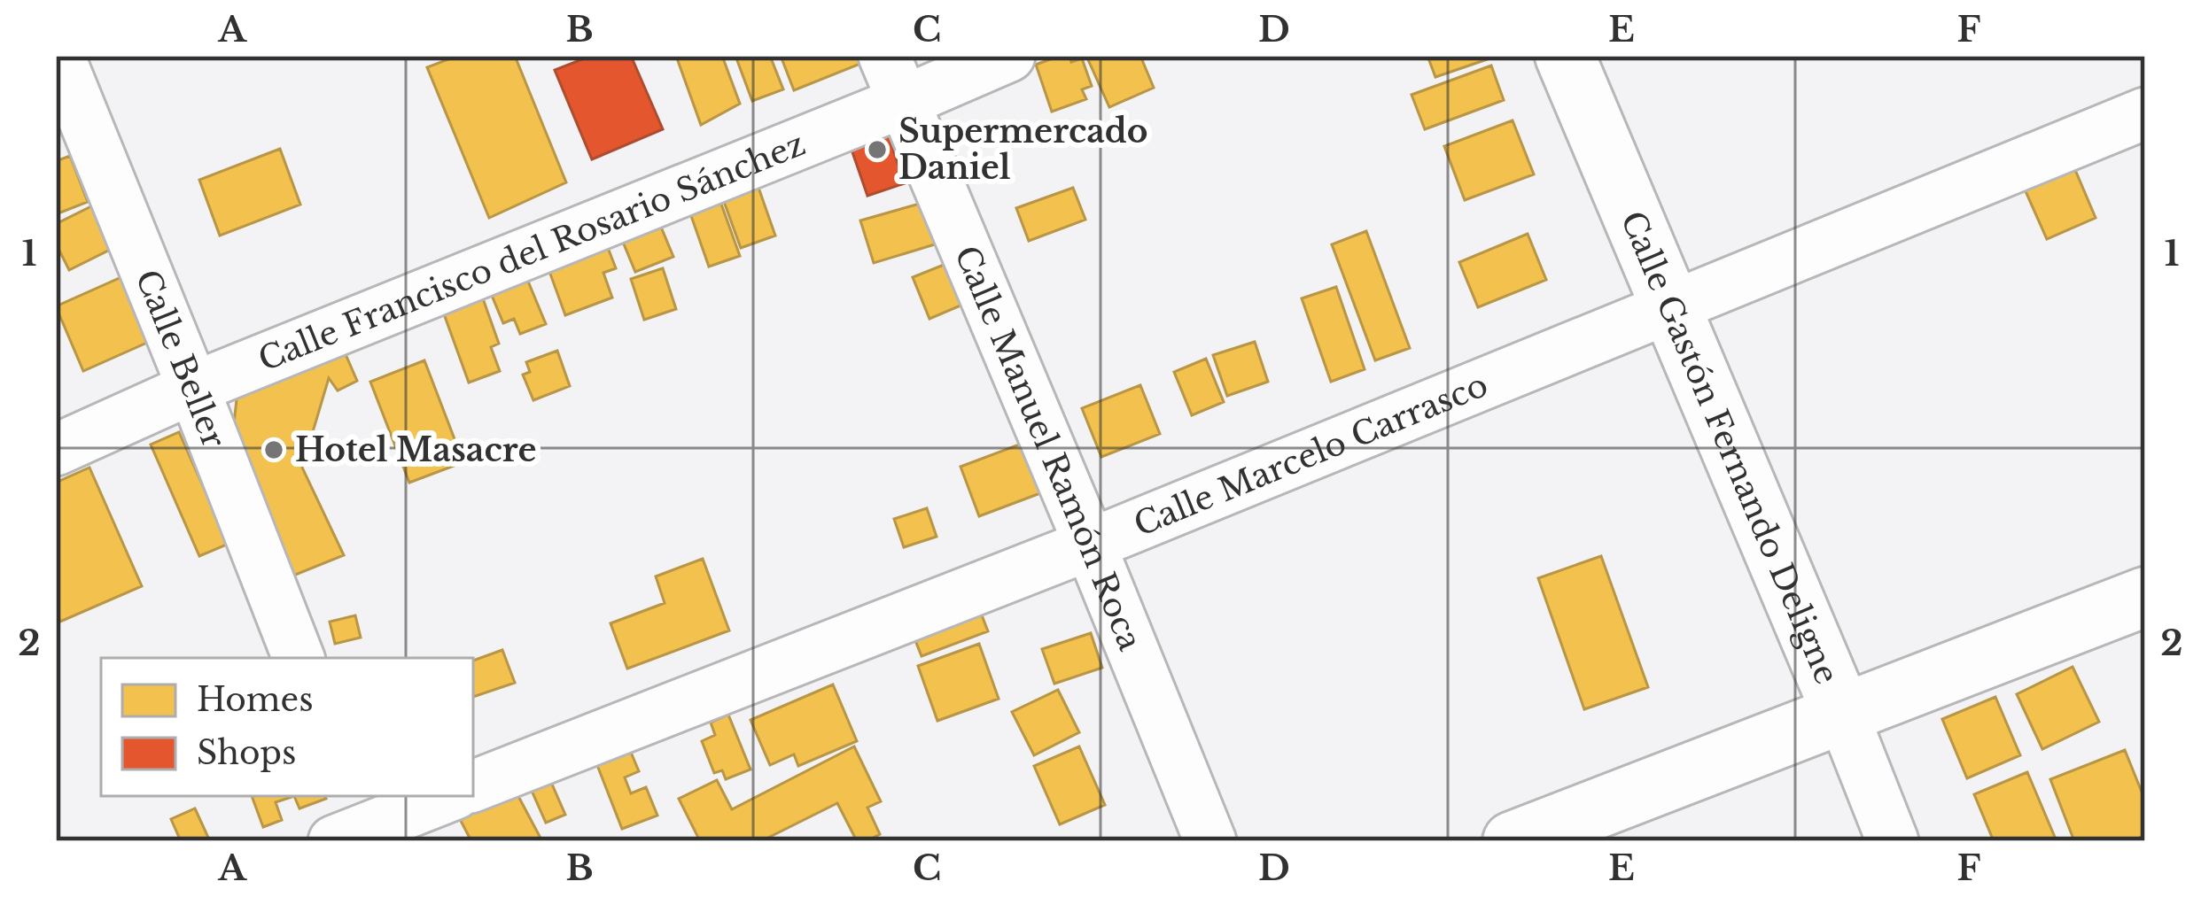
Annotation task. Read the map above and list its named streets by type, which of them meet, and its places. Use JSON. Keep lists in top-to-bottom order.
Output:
{
  "streets": {
    "main road": ["Calle Gastón Fernando Deligne"],
    "street": [
      "Calle Francisco del Rosario Sánchez",
      "Calle Beller",
      "Calle Manuel Ramón Roca",
      "Calle Marcelo Carrasco"
    ]
  },
  "crossings": [
    ["Calle Francisco del Rosario Sánchez", "Calle Beller"],
    ["Calle Francisco del Rosario Sánchez", "Calle Manuel Ramón Roca"],
    ["Calle Manuel Ramón Roca", "Calle Marcelo Carrasco"],
    ["Calle Gastón Fernando Deligne", "Calle Marcelo Carrasco"]
  ],
  "places": ["Supermercado Daniel", "Hotel Masacre"],
  "legend": ["Homes", "Shops"],
  "grid": {
    "columns": [
      "A",
      "B",
      "C",
      "D",
      "E",
      "F"
    ],
    "rows": ["1", "2"]
  }
}
